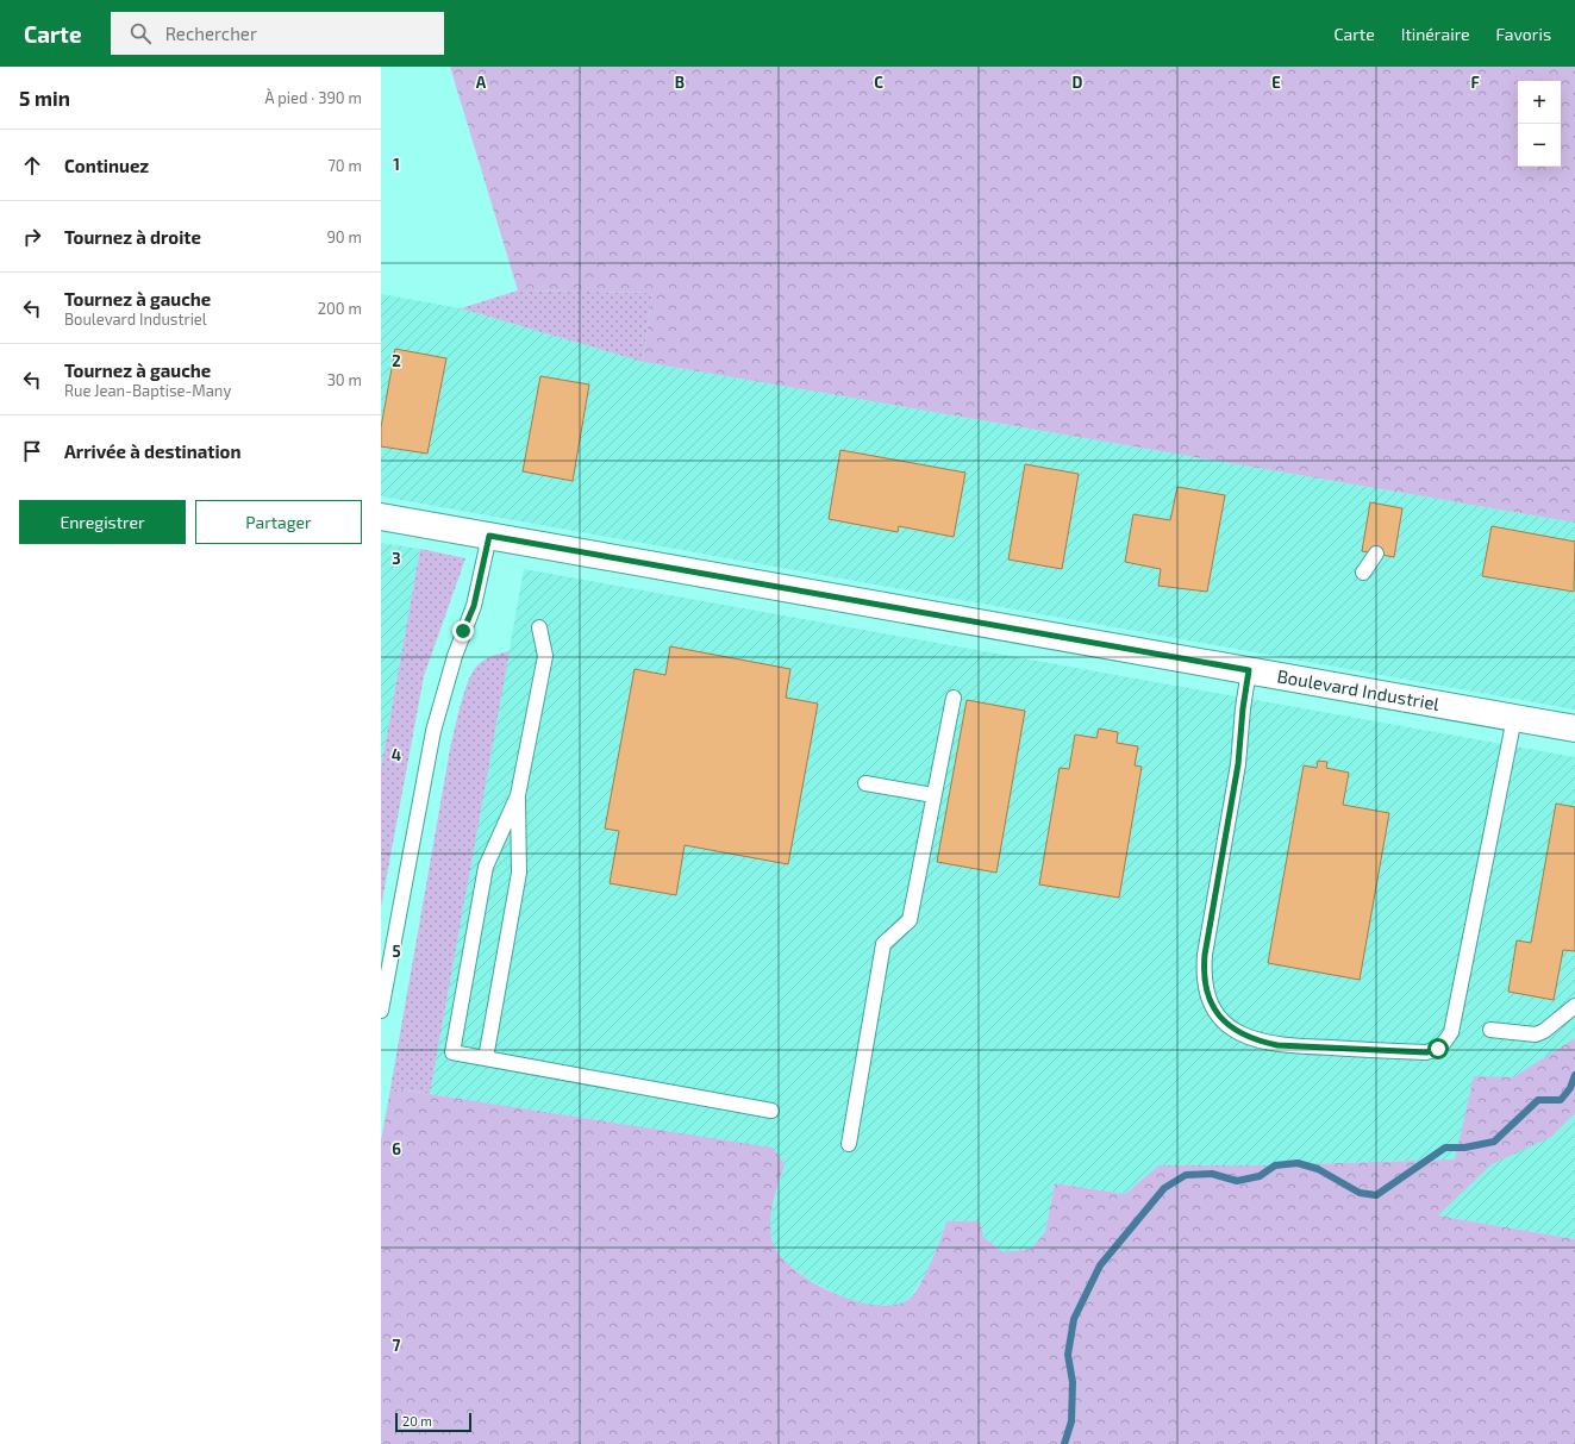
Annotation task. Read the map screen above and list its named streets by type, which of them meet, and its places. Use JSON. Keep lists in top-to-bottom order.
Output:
{
  "streets": {
    "street": ["Boulevard Industriel"]
  },
  "scale_bar": "20 m",
  "page": {
    "header": "Carte",
    "search": "Rechercher",
    "nav": ["Carte", "Itinéraire", "Favoris"],
    "heading": ["5 min", "À pied · 390 m"],
    "map_buttons": ["+", "−"],
    "list": [
      ["Continuez", "70 m"],
      ["Tournez à droite", "90 m"],
      ["Tournez à gauche", "Boulevard Industriel", "200 m"],
      ["Tournez à gauche", "Rue Jean-Baptise-Many", "30 m"],
      "Arrivée à destination"
    ],
    "buttons": ["Enregistrer", "Partager"],
    "scale": "20 m"
  },
  "grid": {
    "columns": [
      "A",
      "B",
      "C",
      "D",
      "E",
      "F"
    ],
    "rows": [
      "1",
      "2",
      "3",
      "4",
      "5",
      "6",
      "7"
    ]
  }
}
